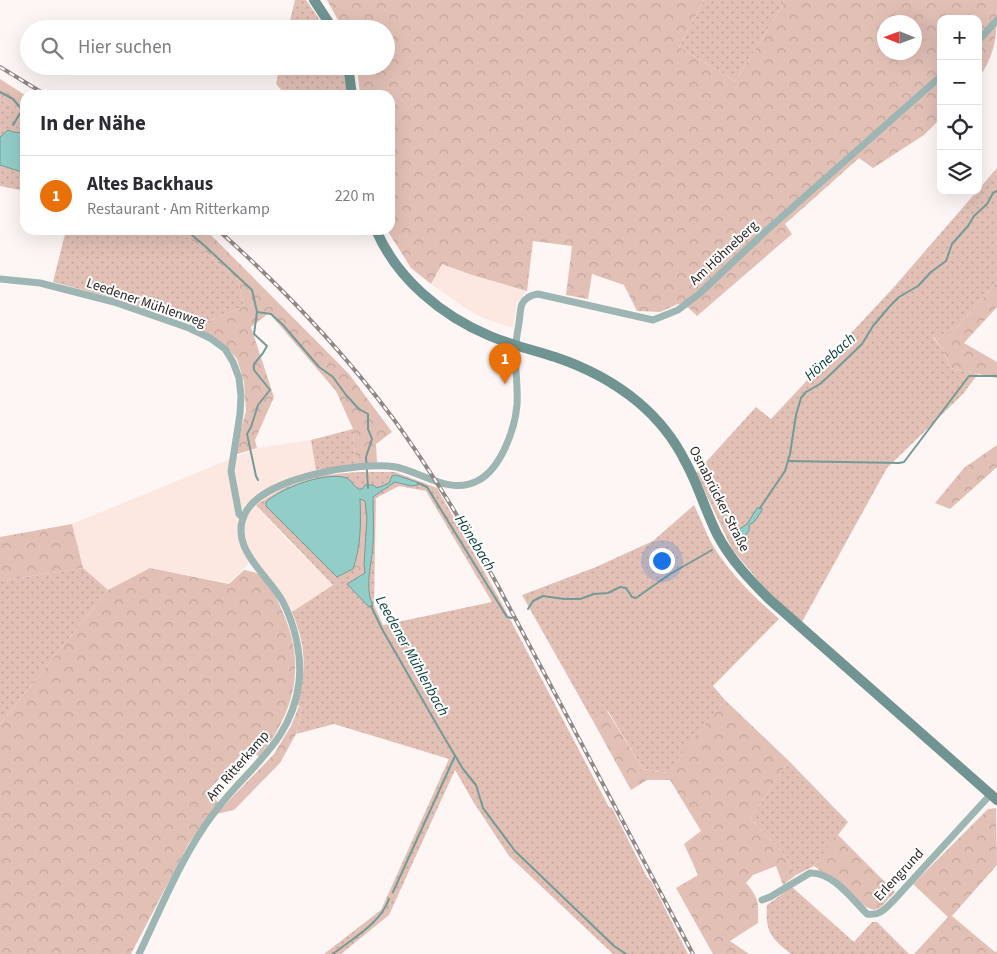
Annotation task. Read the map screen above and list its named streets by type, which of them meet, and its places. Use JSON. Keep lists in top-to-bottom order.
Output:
{
  "streets": {
    "main road": ["Osnabrücker Straße"],
    "street": [
      "Am Höhneberg",
      "Leedener Mühlenweg",
      "Am Ritterkamp",
      "Erlengrund"
    ]
  },
  "crossings": [
    ["Am Höhneberg", "Osnabrücker Straße"],
    ["Leedener Mühlenweg", "Am Ritterkamp"],
    ["Osnabrücker Straße", "Erlengrund"]
  ],
  "water": ["Hönebach", "Leedener Mühlenbach"],
  "north": "left",
  "page": {
    "map_buttons": ["+", "−"],
    "search": "Hier suchen",
    "heading": "In der Nähe",
    "list": [
      {
        "mark": "1",
        "name": "Altes Backhaus",
        "note": "Restaurant · Am Ritterkamp",
        "value": "220 m"
      }
    ],
    "pins": "1"
  }
}
